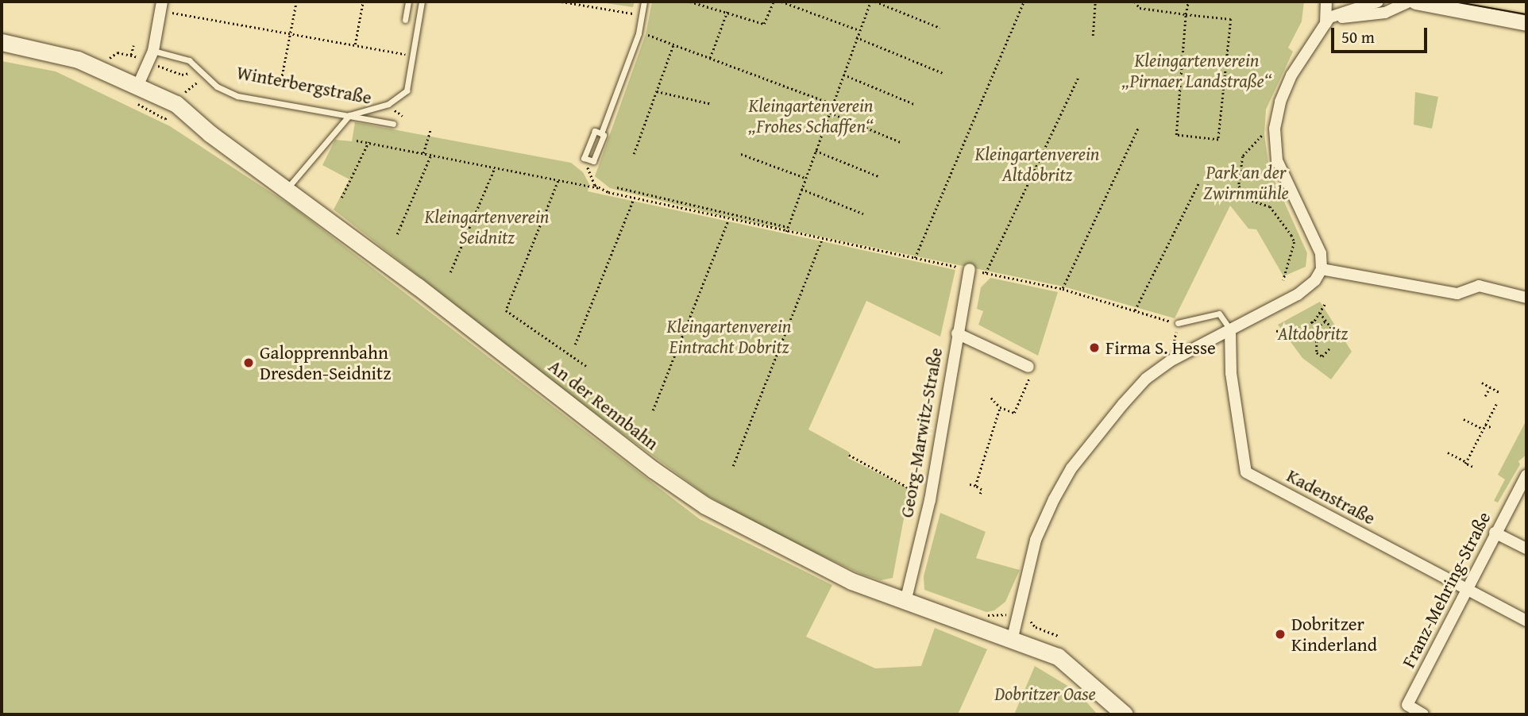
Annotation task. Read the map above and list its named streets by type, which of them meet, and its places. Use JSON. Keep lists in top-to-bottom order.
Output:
{
  "streets": {
    "main road": ["An der Rennbahn"],
    "street": ["Georg-Marwitz-Straße", "Kadenstraße", "Franz-Mehring-Straße"],
    "lane": ["Winterbergstraße"]
  },
  "crossings": [
    ["An der Rennbahn", "Georg-Marwitz-Straße"],
    ["Kadenstraße", "Franz-Mehring-Straße"]
  ],
  "parks": [
    "Kleingartenverein „Pirnaer Landstraße“",
    "Kleingartenverein „Frohes Schaffen“",
    "Kleingartenverein Altdobritz",
    "Park an der Zwirnmühle",
    "Kleingartenverein Seidnitz",
    "Kleingartenverein Eintracht Dobritz",
    "Altdobritz",
    "Dobritzer Oase"
  ],
  "places": ["Firma S. Hesse", "Galopprennbahn Dresden-Seidnitz", "Dobritzer Kinderland"],
  "scale_bar": "50 m"
}
